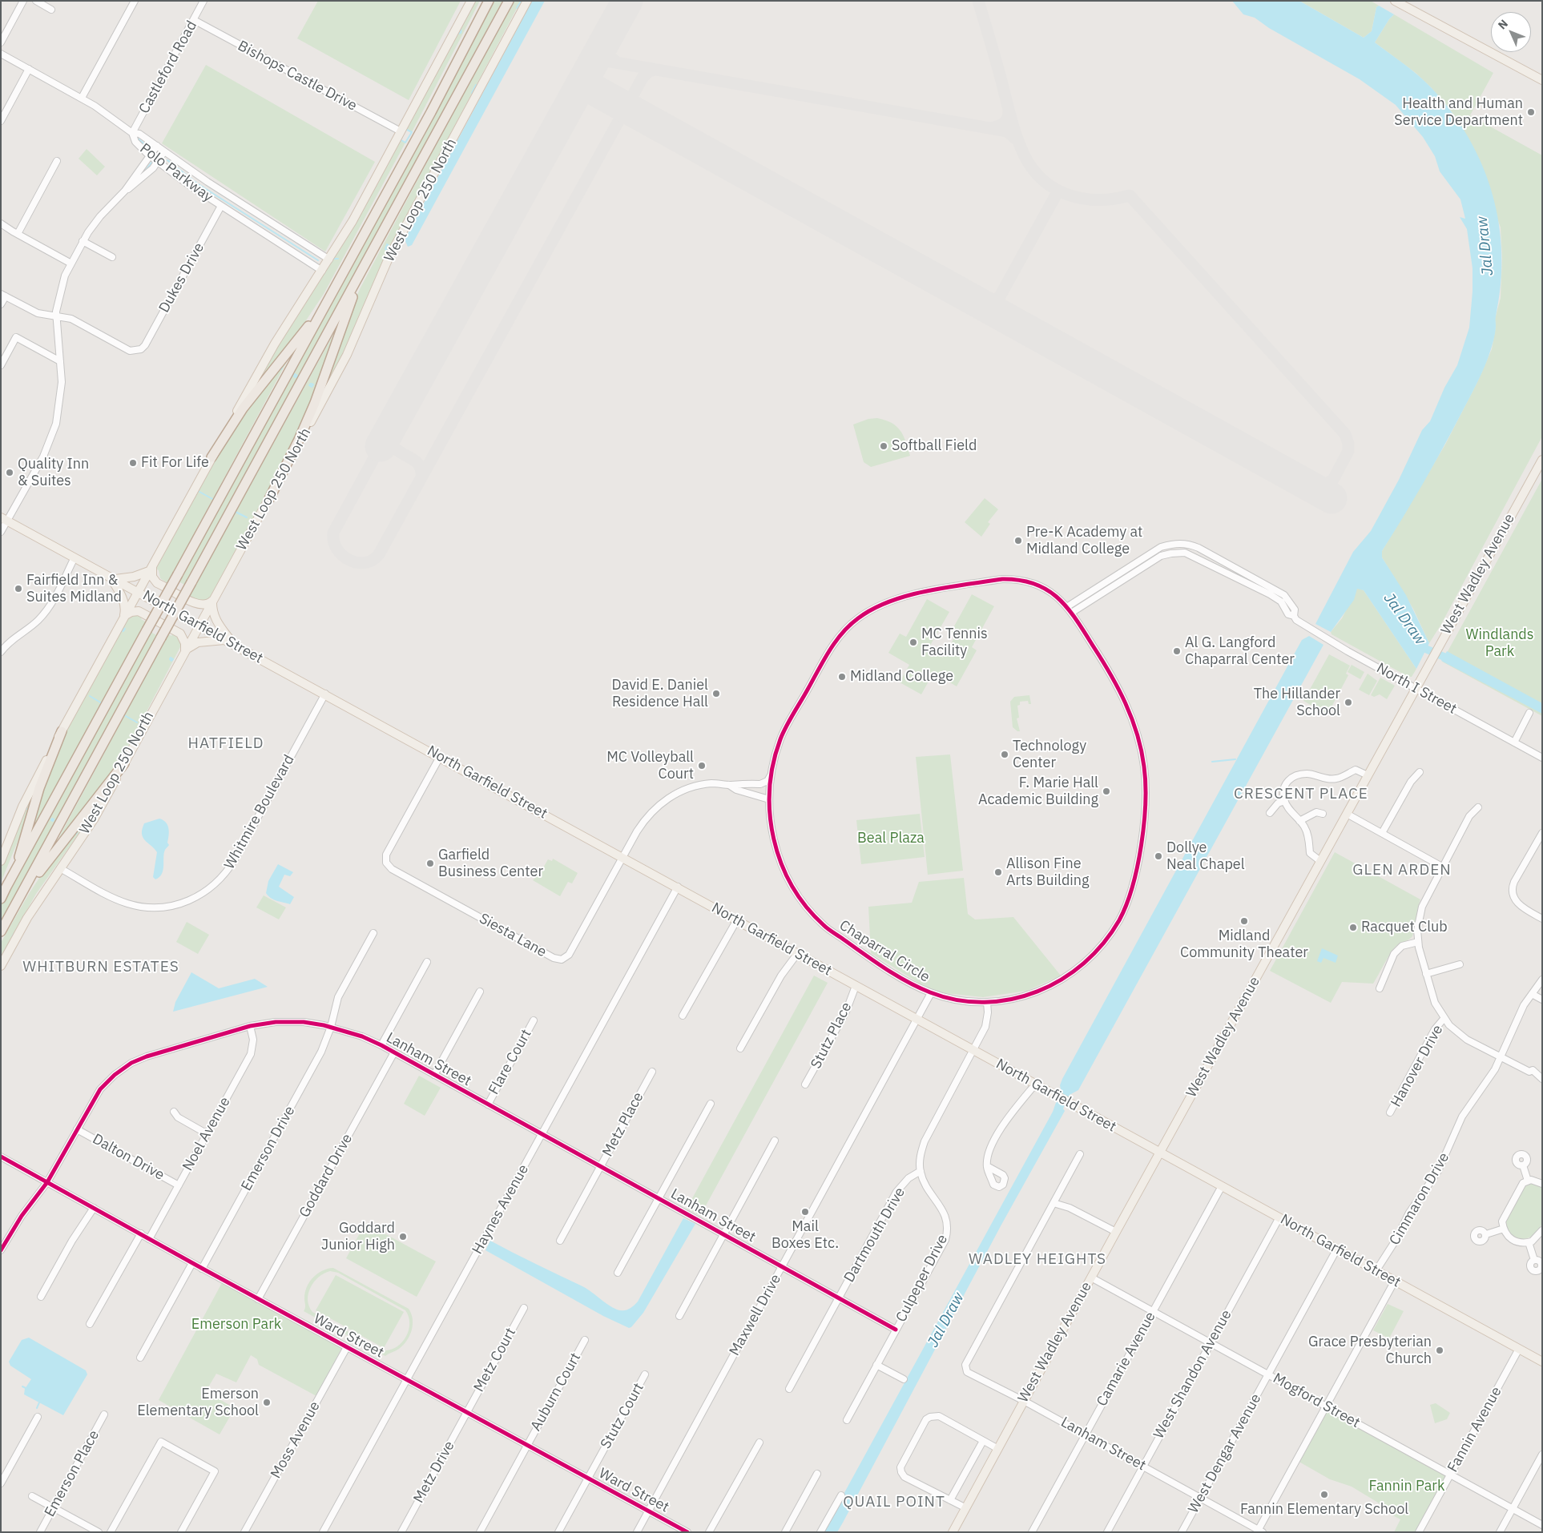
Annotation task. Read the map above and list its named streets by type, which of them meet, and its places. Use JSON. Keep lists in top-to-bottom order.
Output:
{
  "streets": {
    "main road": ["West Loop 250 North", "West Wadley Avenue", "North Garfield Street"],
    "street": [
      "Castleford Road",
      "Bishops Castle Drive",
      "Polo Parkway",
      "Dukes Drive",
      "North I Street",
      "Whitmire Boulevard",
      "Siesta Lane",
      "Chaparral Circle",
      "Stutz Place",
      "Lanham Street",
      "Flare Court",
      "Hanover Drive",
      "Metz Place",
      "Noel Avenue",
      "Emerson Drive",
      "Dalton Drive",
      "Goddard Drive",
      "Cimmaron Drive",
      "Haynes Avenue",
      "Dartmouth Drive",
      "Culpeper Drive",
      "Maxwell Drive",
      "Ward Street",
      "Camarie Avenue",
      "Metz Court",
      "West Shandon Avenue",
      "Auburn Court",
      "Mogford Street",
      "Stutz Court",
      "Fannin Avenue",
      "Moss Avenue",
      "West Dengar Avenue",
      "Metz Drive",
      "Emerson Place"
    ]
  },
  "crossings": [
    ["Castleford Road", "Bishops Castle Drive"],
    ["Castleford Road", "Polo Parkway"],
    ["Polo Parkway", "Dukes Drive"],
    ["West Loop 250 North", "North Garfield Street"],
    ["West Loop 250 North", "Whitmire Boulevard"],
    ["West Wadley Avenue", "North Garfield Street"],
    ["West Wadley Avenue", "North I Street"],
    ["West Wadley Avenue", "Lanham Street"],
    ["West Wadley Avenue", "Mogford Street"],
    ["North Garfield Street", "Whitmire Boulevard"],
    ["North Garfield Street", "Siesta Lane"],
    ["North Garfield Street", "Stutz Place"],
    ["North Garfield Street", "Cimmaron Drive"],
    ["North Garfield Street", "Haynes Avenue"],
    ["North Garfield Street", "Culpeper Drive"],
    ["North Garfield Street", "Maxwell Drive"],
    ["North Garfield Street", "Camarie Avenue"],
    ["North Garfield Street", "West Shandon Avenue"],
    ["North Garfield Street", "Fannin Avenue"],
    ["North Garfield Street", "West Dengar Avenue"],
    ["North I Street", "Chaparral Circle"],
    ["Siesta Lane", "Chaparral Circle"],
    ["Chaparral Circle", "Culpeper Drive"],
    ["Chaparral Circle", "Maxwell Drive"],
    ["Lanham Street", "Flare Court"],
    ["Lanham Street", "Metz Place"],
    ["Lanham Street", "Noel Avenue"],
    ["Lanham Street", "Emerson Drive"],
    ["Lanham Street", "Dalton Drive"],
    ["Lanham Street", "Goddard Drive"],
    ["Lanham Street", "Haynes Avenue"],
    ["Lanham Street", "Dartmouth Drive"],
    ["Lanham Street", "Culpeper Drive"],
    ["Lanham Street", "Maxwell Drive"],
    ["Lanham Street", "Ward Street"],
    ["Lanham Street", "Camarie Avenue"],
    ["Lanham Street", "West Shandon Avenue"],
    ["Lanham Street", "West Dengar Avenue"],
    ["Noel Avenue", "Dalton Drive"],
    ["Noel Avenue", "Ward Street"],
    ["Emerson Drive", "Ward Street"],
    ["Goddard Drive", "Ward Street"],
    ["Haynes Avenue", "Ward Street"],
    ["Dartmouth Drive", "Culpeper Drive"],
    ["Maxwell Drive", "Ward Street"],
    ["Ward Street", "Metz Court"],
    ["Ward Street", "Auburn Court"],
    ["Ward Street", "Stutz Court"],
    ["Ward Street", "Moss Avenue"],
    ["Ward Street", "Metz Drive"],
    ["Camarie Avenue", "Mogford Street"],
    ["Metz Court", "Metz Drive"],
    ["West Shandon Avenue", "Mogford Street"],
    ["Mogford Street", "Fannin Avenue"],
    ["Mogford Street", "West Dengar Avenue"]
  ],
  "districts": [
    "HATFIELD",
    "CRESCENT PLACE",
    "GLEN ARDEN",
    "WHITBURN ESTATES",
    "WADLEY HEIGHTS",
    "QUAIL POINT"
  ],
  "water": ["Jal Draw"],
  "parks": [
    "Windlands Park",
    "Beal Plaza",
    "Emerson Park",
    "Fannin Park"
  ],
  "places": [
    "Health and Human Service Department",
    "Softball Field",
    "Fit For Life",
    "Quality Inn & Suites",
    "Pre-K Academy at Midland College",
    "Fairfield Inn & Suites Midland",
    "MC Tennis Facility",
    "Al G. Langford Chaparral Center",
    "Midland College",
    "David E. Daniel Residence Hall",
    "The Hillander School",
    "Technology Center",
    "MC Volleyball Court",
    "F. Marie Hall Academic Building",
    "Dollye Neal Chapel",
    "Garfield Business Center",
    "Allison Fine Arts Building",
    "Midland Community Theater",
    "Racquet Club",
    "Mail Boxes Etc.",
    "Goddard Junior High",
    "Grace Presbyterian Church",
    "Emerson Elementary School",
    "Fannin Elementary School"
  ],
  "north": "top left"
}
